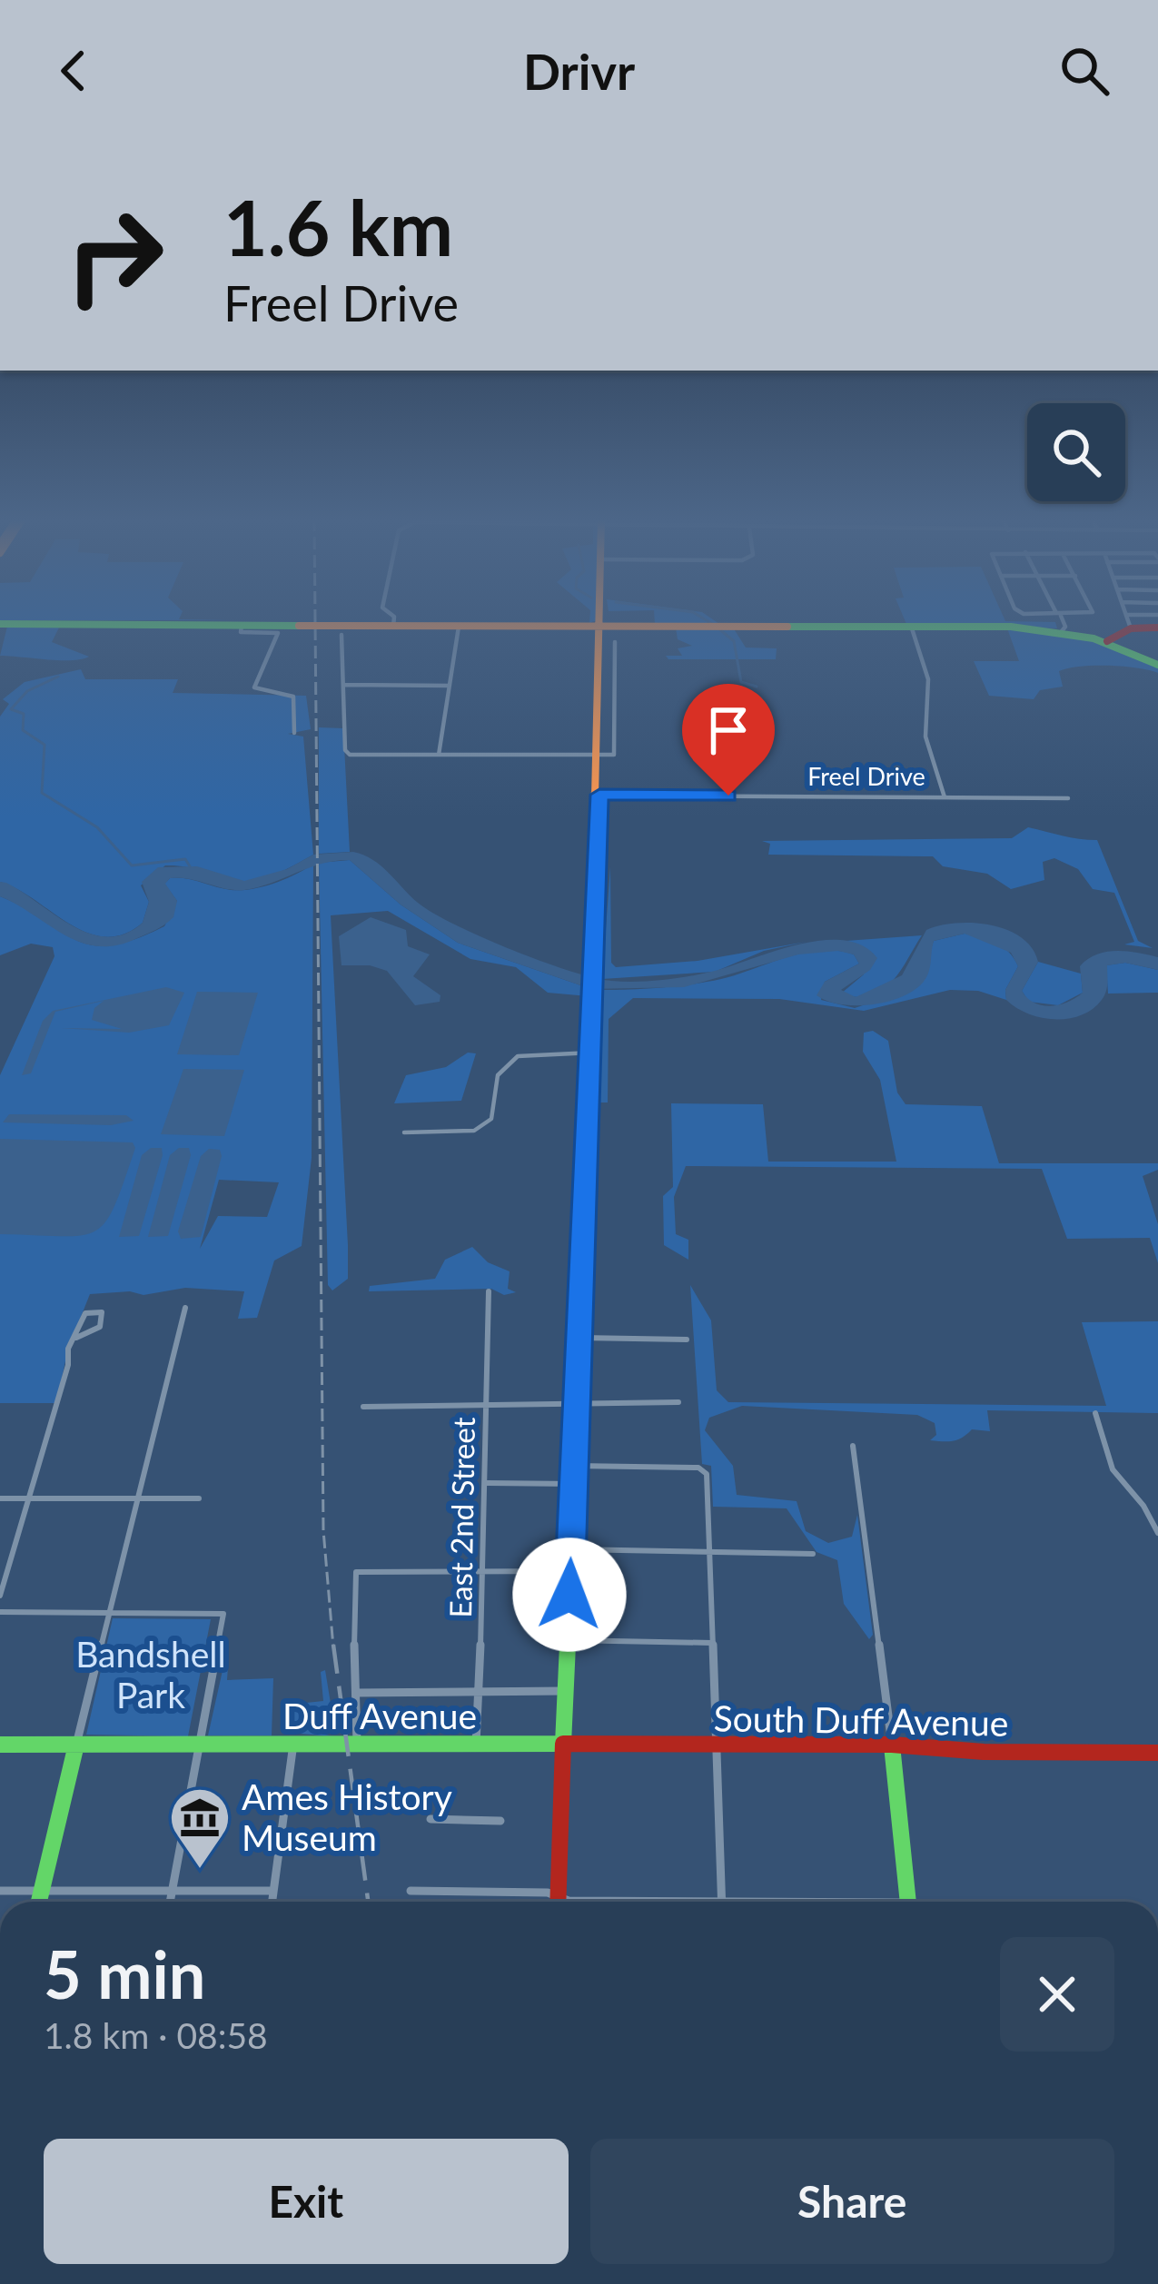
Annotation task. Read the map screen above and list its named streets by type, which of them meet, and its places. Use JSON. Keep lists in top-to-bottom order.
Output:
{
  "streets": {
    "main road": ["Duff Avenue", "South Duff Avenue"],
    "street": ["Freel Drive", "East 2nd Street"]
  },
  "crossings": [
    ["East 2nd Street", "Duff Avenue"],
    ["Duff Avenue", "South Duff Avenue"]
  ],
  "parks": ["Bandshell Park"],
  "places": {
    "museum": ["Ames History Museum"]
  },
  "page": {
    "header": "Drivr",
    "turn": ["1.6 km", "Freel Drive"],
    "heading": ["5 min", "1.8 km · 08:58"],
    "buttons": ["Exit", "Share"]
  }
}
